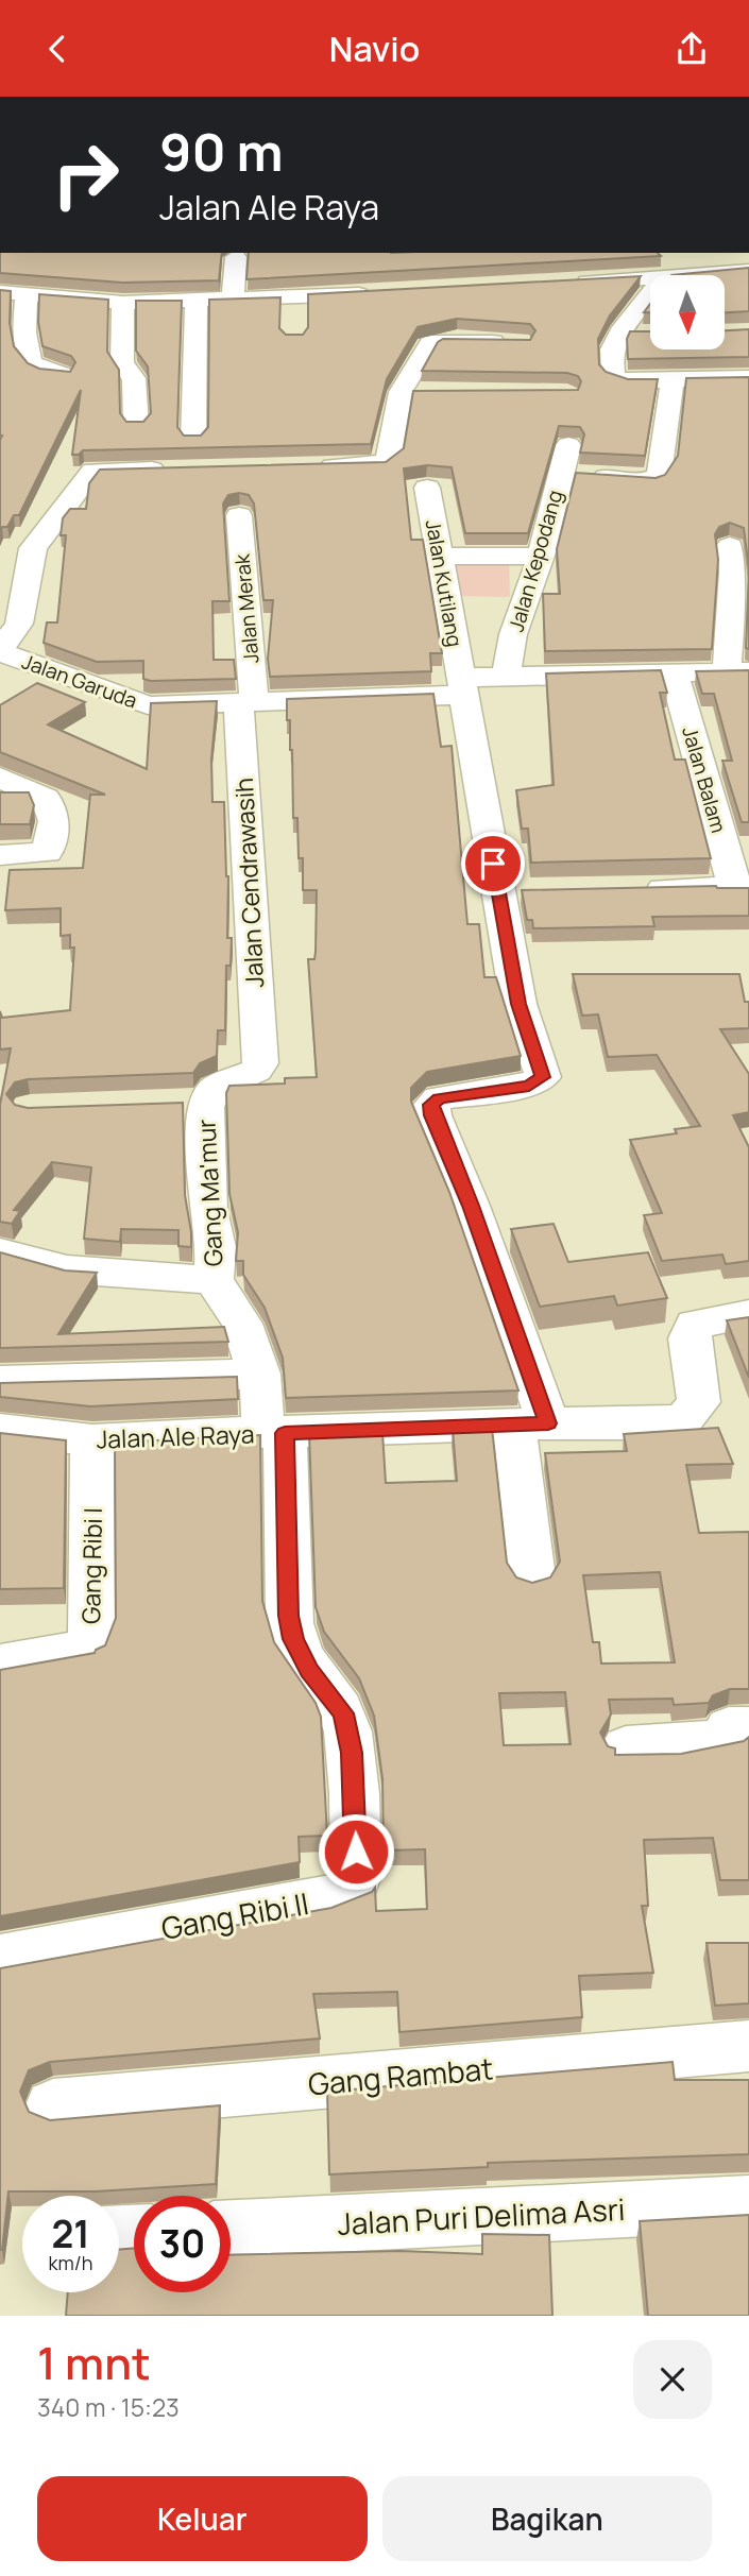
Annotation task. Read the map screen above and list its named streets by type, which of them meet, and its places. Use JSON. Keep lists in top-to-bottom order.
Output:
{
  "streets": {
    "street": [
      "Jalan Kepodang",
      "Jalan Kutilang",
      "Jalan Merak",
      "Jalan Garuda",
      "Jalan Balam",
      "Jalan Cendrawasih",
      "Gang Ma'mur",
      "Jalan Ale Raya",
      "Gang Ribi I",
      "Gang Ribi II",
      "Gang Rambat",
      "Jalan Puri Delima Asri"
    ]
  },
  "crossings": [
    ["Jalan Kepodang", "Jalan Garuda"],
    ["Jalan Kutilang", "Jalan Garuda"],
    ["Jalan Merak", "Jalan Garuda"],
    ["Jalan Merak", "Jalan Cendrawasih"],
    ["Jalan Garuda", "Jalan Balam"],
    ["Jalan Garuda", "Jalan Cendrawasih"],
    ["Jalan Cendrawasih", "Gang Ma'mur"],
    ["Gang Ma'mur", "Jalan Ale Raya"],
    ["Gang Ma'mur", "Gang Ribi II"],
    ["Jalan Ale Raya", "Gang Ribi I"],
    ["Jalan Ale Raya", "Gang Ribi II"]
  ],
  "north": "bottom",
  "page": {
    "header": "Navio",
    "turn": ["90 m", "Jalan Ale Raya"],
    "speed": "21 km/h",
    "limit": "30",
    "heading": ["1 mnt", "340 m · 15:23"],
    "buttons": ["Keluar", "Bagikan"]
  }
}
